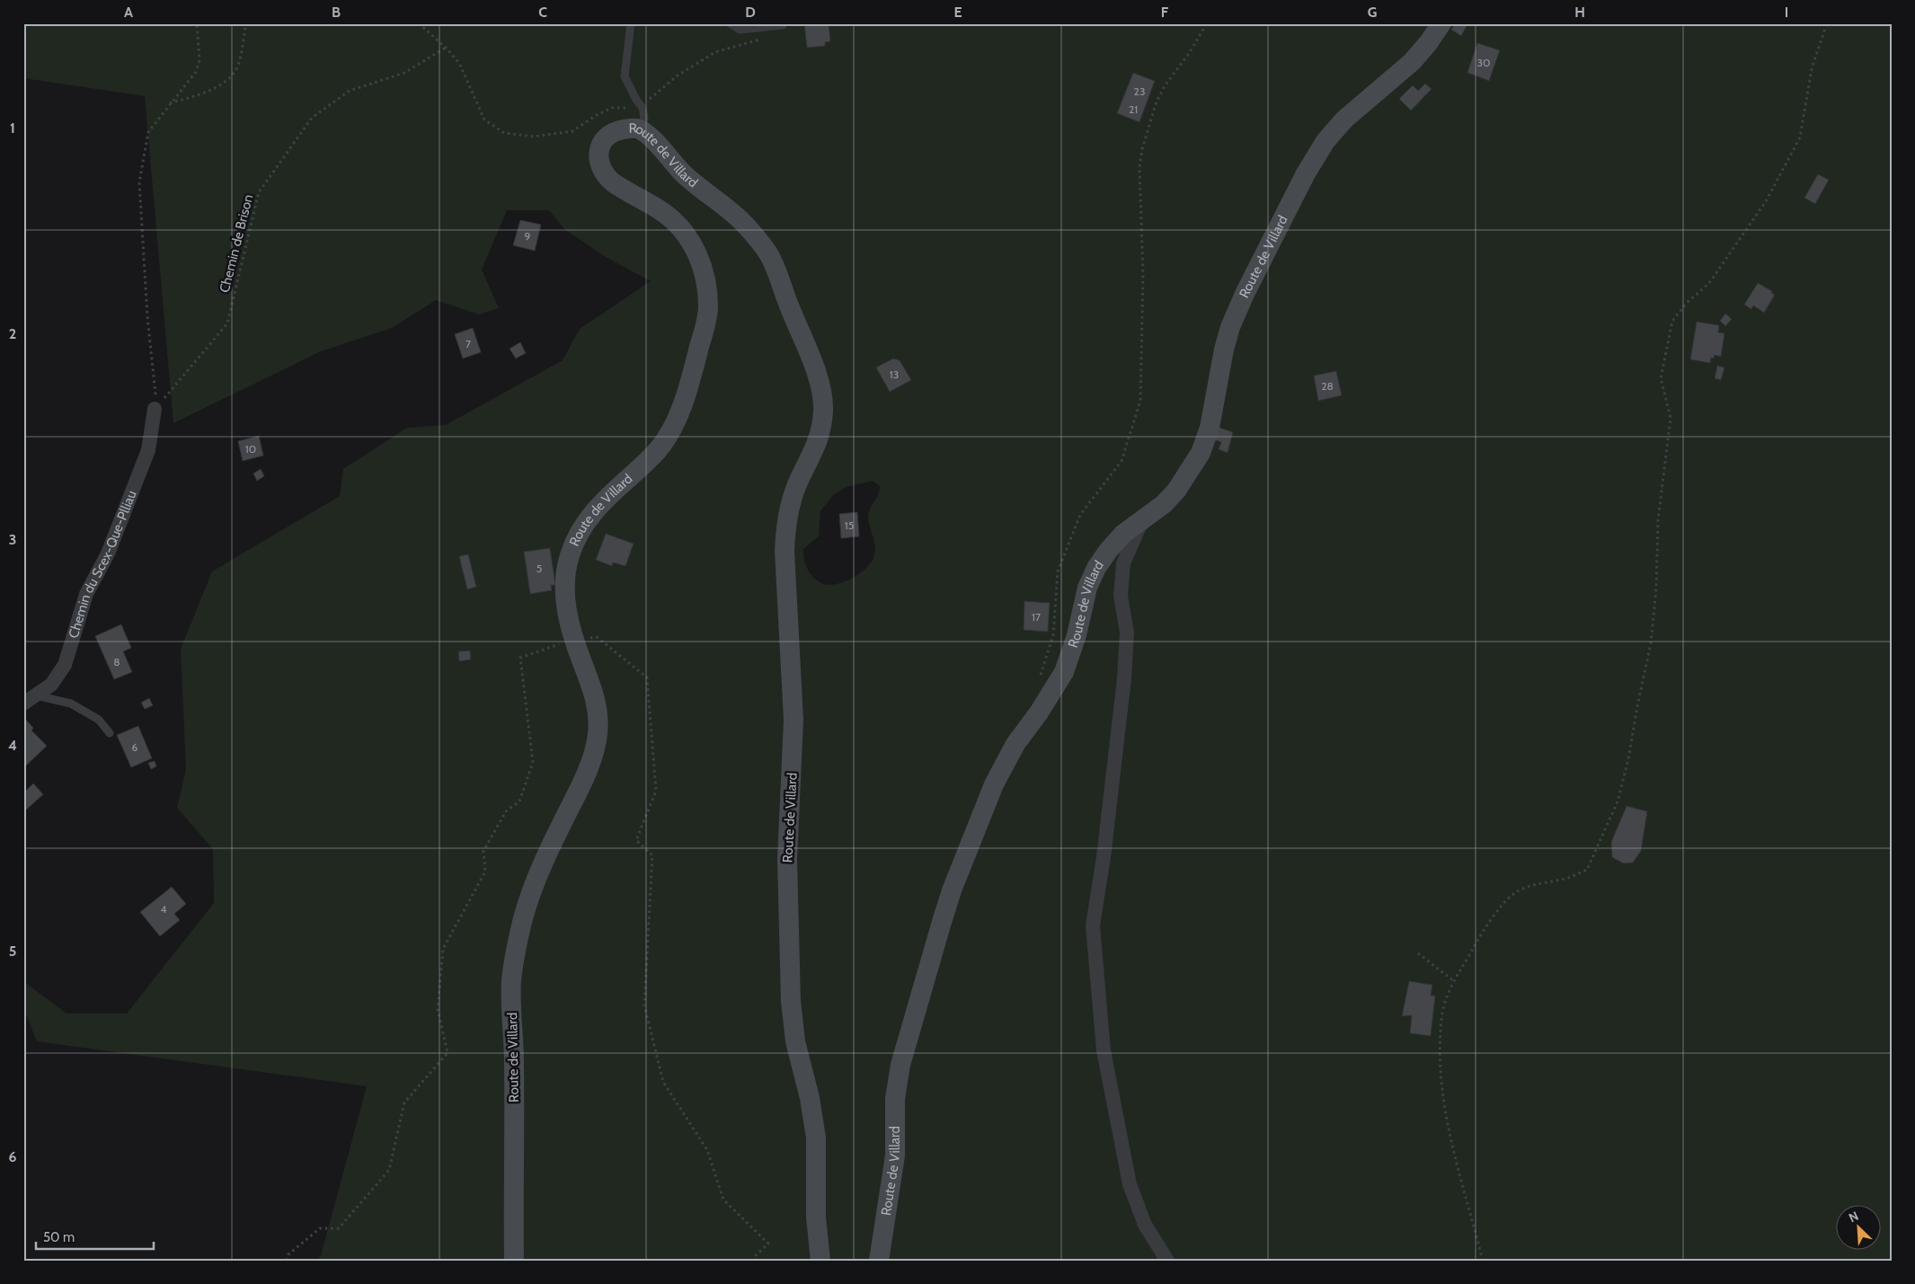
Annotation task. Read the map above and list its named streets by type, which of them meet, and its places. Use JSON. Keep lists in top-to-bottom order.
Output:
{
  "streets": {
    "street": ["Route de Villard", "Chemin du Scex-Que-Plliau"],
    "path": ["Chemin de Brison"]
  },
  "crossings": [
    ["Chemin de Brison", "Chemin du Scex-Que-Plliau"]
  ],
  "house_numbers": [
    "30",
    "23",
    "21",
    "9",
    "7",
    "13",
    "28",
    "10",
    "15",
    "5",
    "17",
    "8",
    "6",
    "4"
  ],
  "scale_bar": "50 m",
  "north": "top left",
  "grid": {
    "columns": [
      "A",
      "B",
      "C",
      "D",
      "E",
      "F",
      "G",
      "H",
      "I"
    ],
    "rows": [
      "1",
      "2",
      "3",
      "4",
      "5",
      "6"
    ]
  }
}
